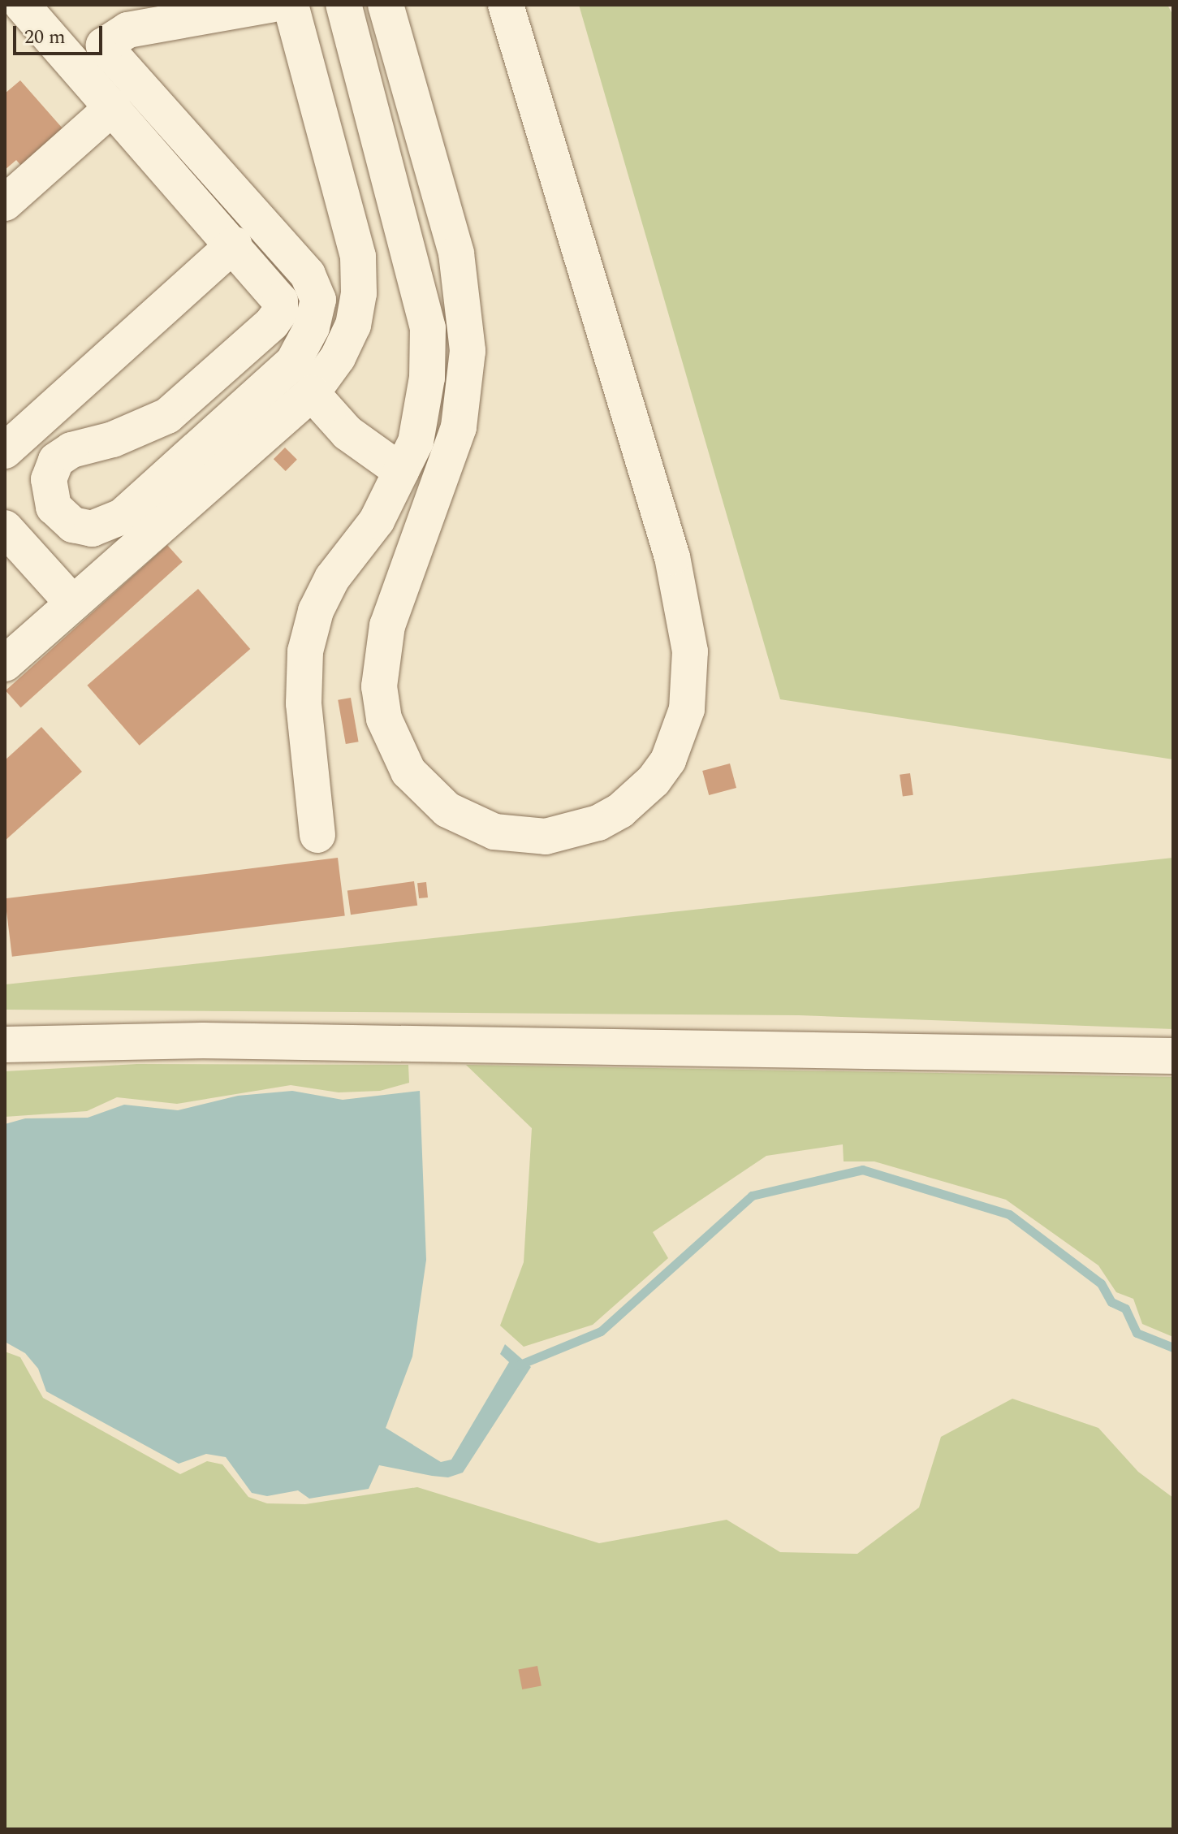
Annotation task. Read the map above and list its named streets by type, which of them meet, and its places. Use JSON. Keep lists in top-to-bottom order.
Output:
{
  "scale_bar": "20 m"
}
